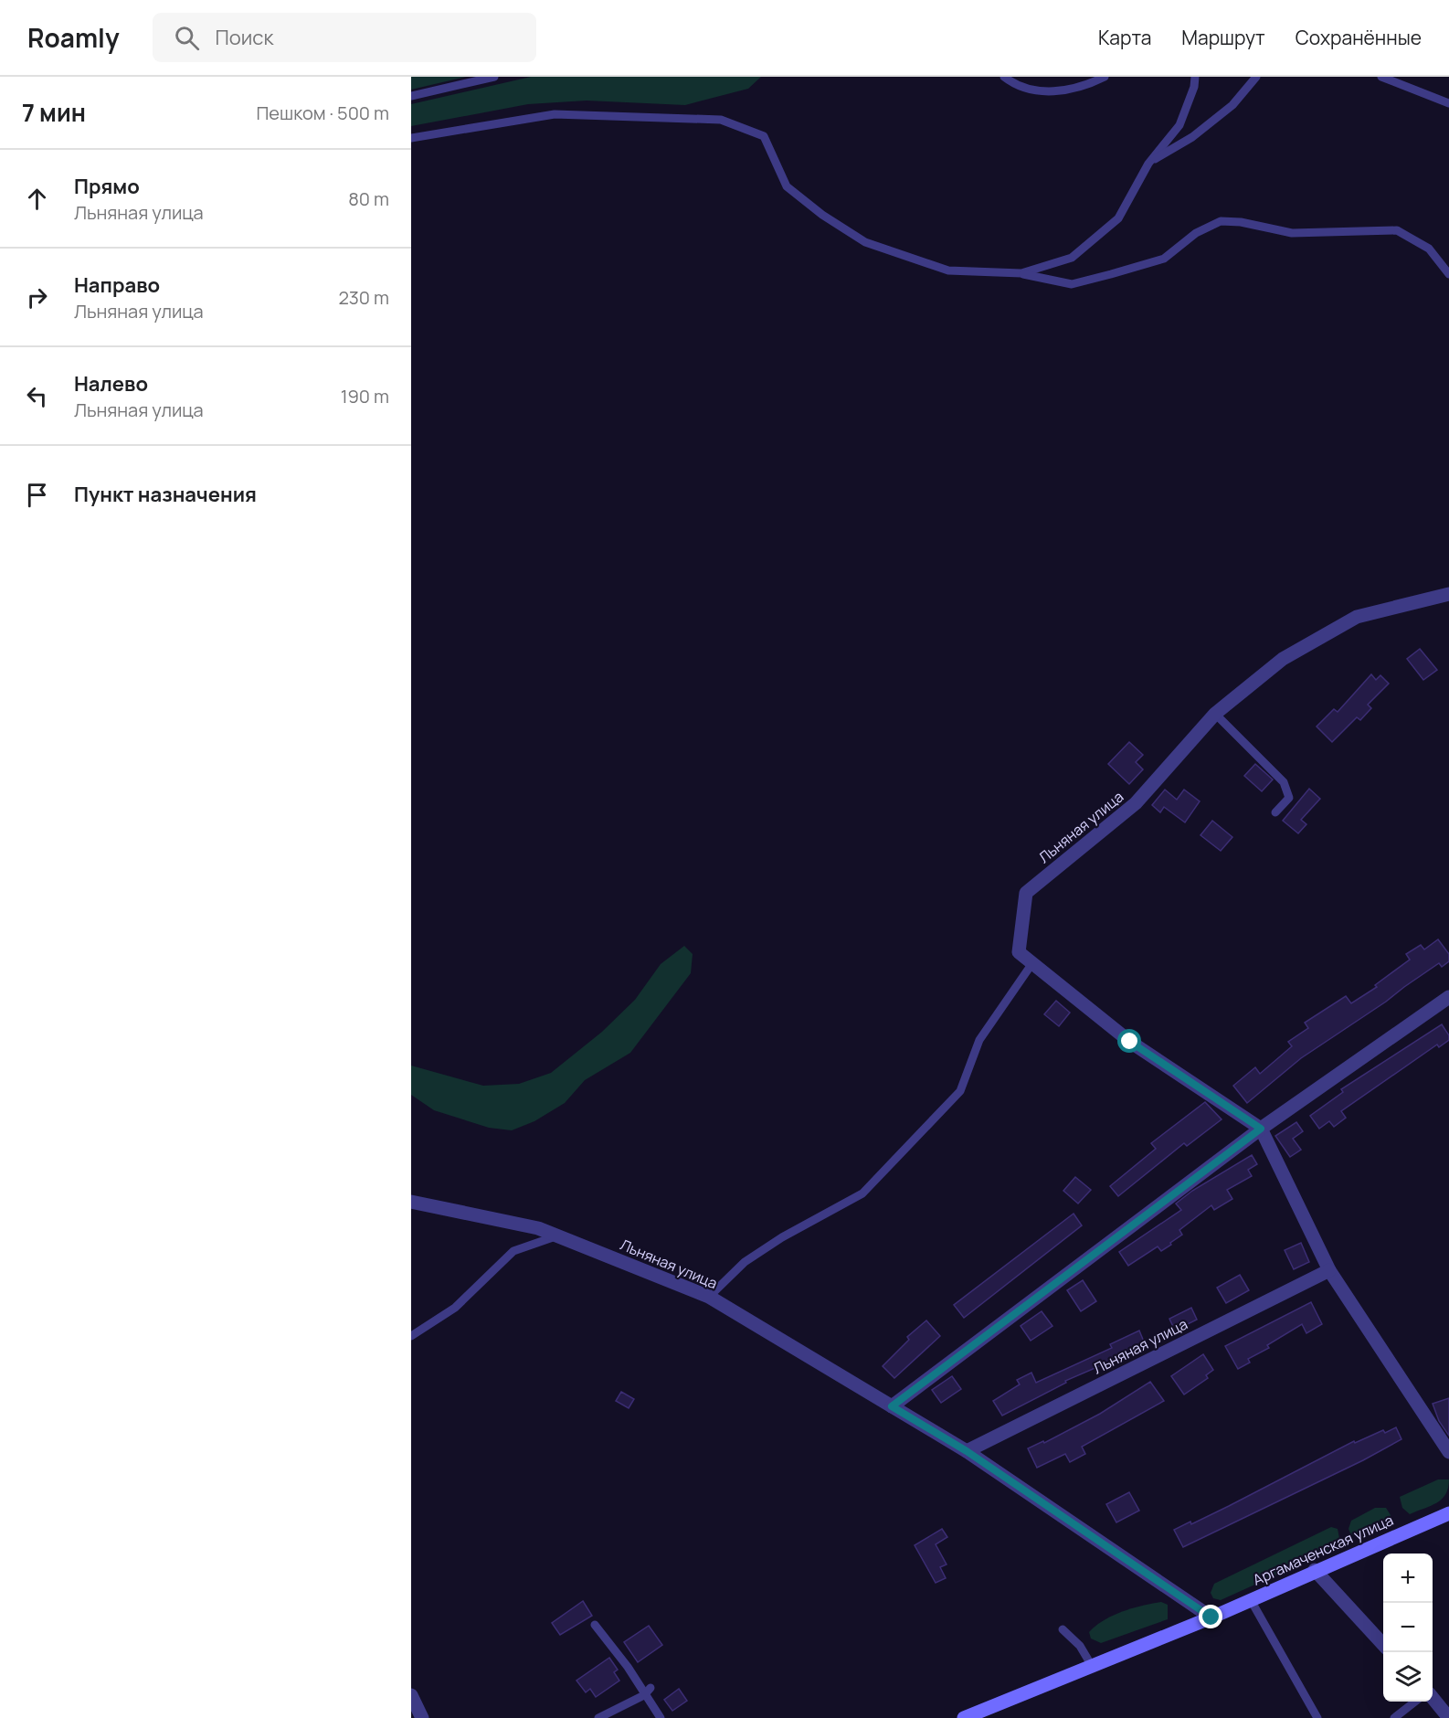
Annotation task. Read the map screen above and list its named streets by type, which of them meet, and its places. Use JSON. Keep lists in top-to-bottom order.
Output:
{
  "streets": {
    "main road": ["Аргамаченская улица"],
    "street": ["Льняная улица"]
  },
  "crossings": [
    ["Льняная улица", "Аргамаченская улица"]
  ],
  "page": {
    "header": "Roamly",
    "search": "Поиск",
    "nav": ["Карта", "Маршрут", "Сохранённые"],
    "heading": ["7 мин", "Пешком · 500 m"],
    "list": [
      ["Прямо", "Льняная улица", "80 m"],
      ["Направо", "Льняная улица", "230 m"],
      ["Налево", "Льняная улица", "190 m"],
      "Пункт назначения"
    ],
    "map_buttons": ["+", "−"]
  }
}
